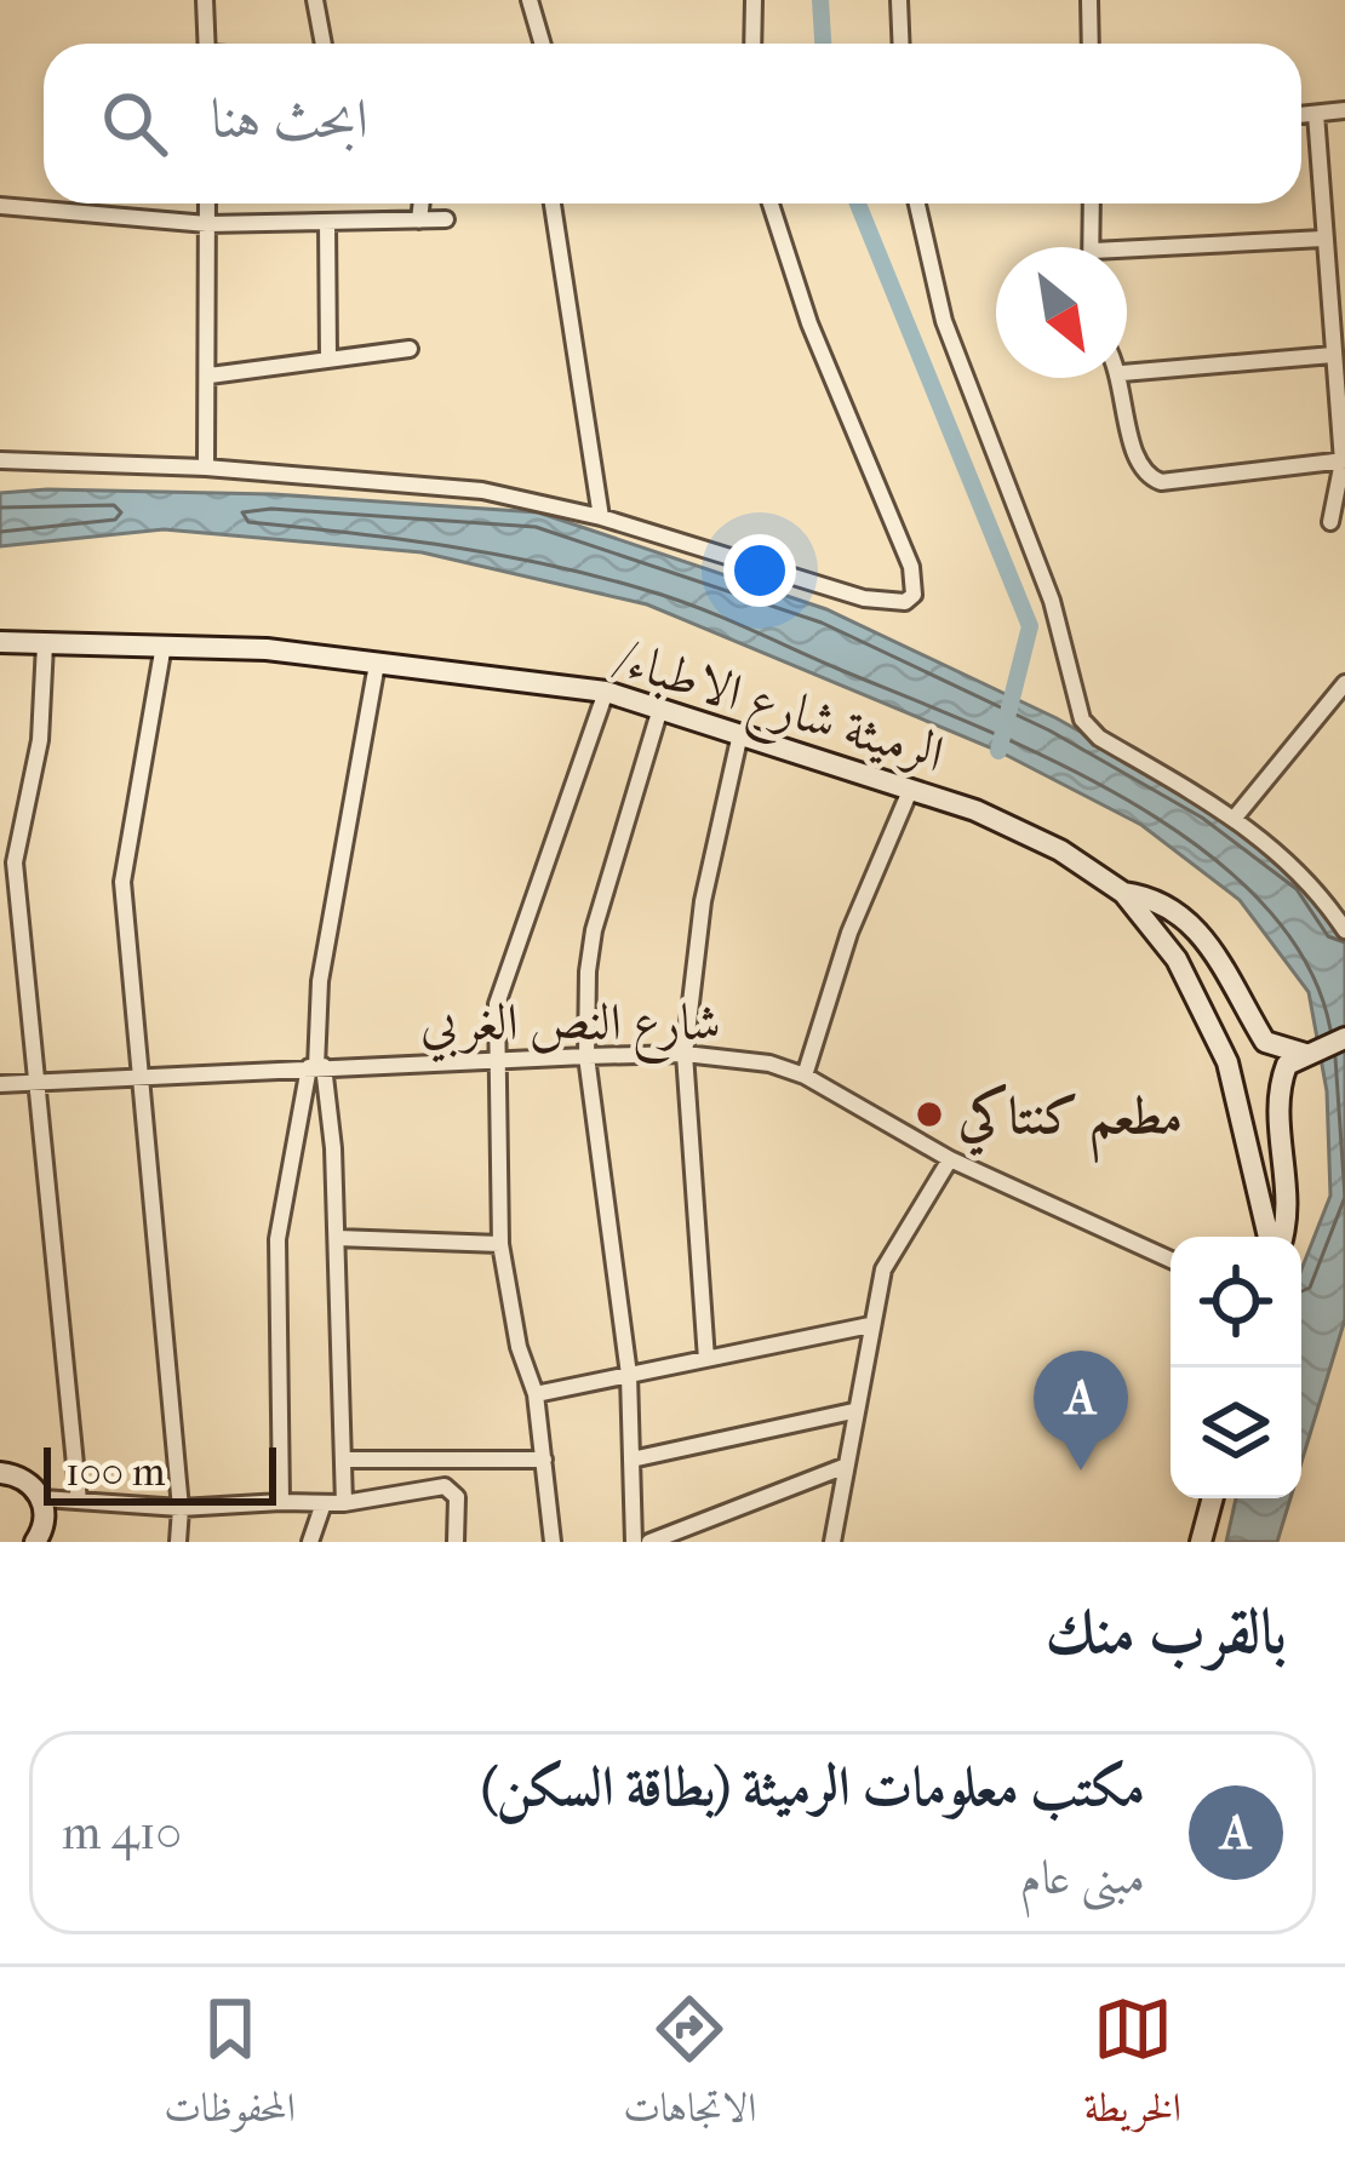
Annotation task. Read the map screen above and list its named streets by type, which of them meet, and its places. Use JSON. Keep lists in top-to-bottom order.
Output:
{
  "streets": {
    "street": ["/الرميثة شارع الاطباء", "شارع النص الغربي"]
  },
  "places": ["مطعم كنتاكي"],
  "scale_bar": "100 m",
  "north": "bottom right",
  "page": {
    "search": "ابحث هنا",
    "pins": "A",
    "scale": "100 m",
    "heading": "بالقرب منك",
    "list": [
      {
        "mark": "A",
        "name": "مكتب معلومات الرميثة (بطاقة السكن)",
        "note": "مبنى عام",
        "value": "410 m"
      }
    ],
    "nav": ["الخريطة", "الاتجاهات", "المحفوظات"]
  }
}
